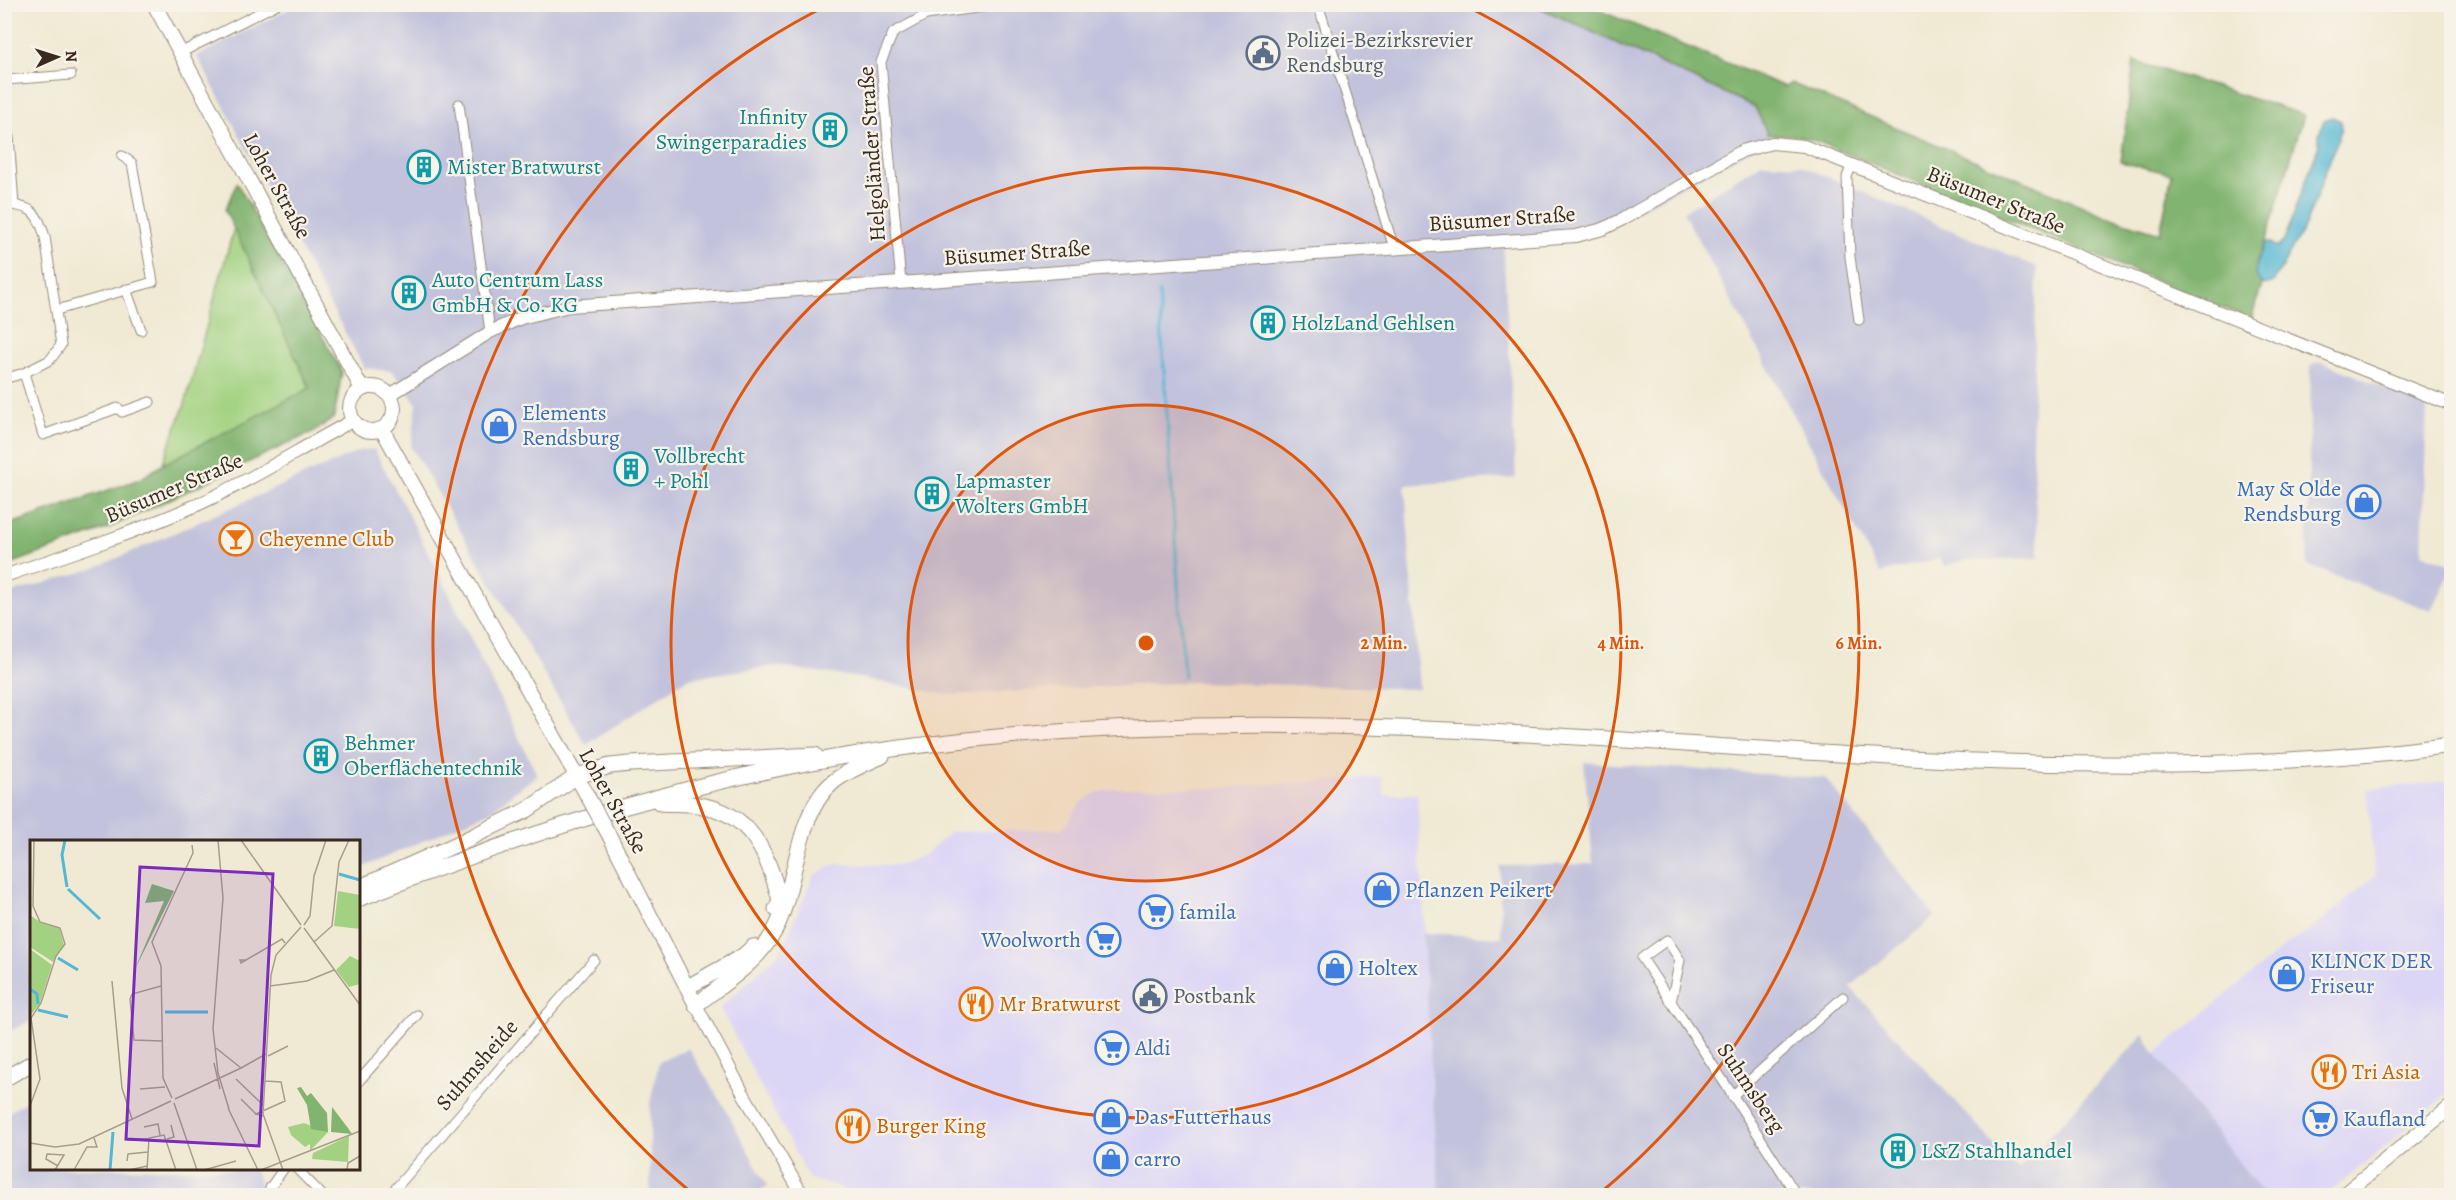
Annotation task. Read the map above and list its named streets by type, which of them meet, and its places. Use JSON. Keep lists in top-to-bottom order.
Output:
{
  "streets": {
    "main road": ["Loher Straße"],
    "street": [
      "Helgoländer Straße",
      "Büsumer Straße",
      "Suhmsheide",
      "Suhmsberg"
    ]
  },
  "crossings": [
    ["Helgoländer Straße", "Büsumer Straße"],
    ["Loher Straße", "Büsumer Straße"]
  ],
  "places": {
    "public building": ["Polizei-Bezirksrevier Rendsburg", "Postbank"],
    "building": [
      "Infinity Swingerparadies",
      "Mister Bratwurst",
      "Auto Centrum Lass GmbH & Co. KG",
      "HolzLand Gehlsen",
      "Vollbrecht + Pohl",
      "Lapmaster Wolters GmbH",
      "Behmer Oberflächentechnik",
      "L&Z Stahlhandel"
    ],
    "shop": [
      "Elements Rendsburg",
      "May & Olde Rendsburg",
      "Pflanzen Peikert",
      "Holtex",
      "KLINCK DER Friseur",
      "Das Futterhaus",
      "carro"
    ],
    "bar": ["Cheyenne Club"],
    "supermarket": [
      "famila",
      "Woolworth",
      "Aldi",
      "Kaufland"
    ],
    "restaurant": ["Mr Bratwurst", "Tri Asia", "Burger King"]
  },
  "north": "right",
  "rings": ["2 Min.", "4 Min.", "6 Min."]
}
